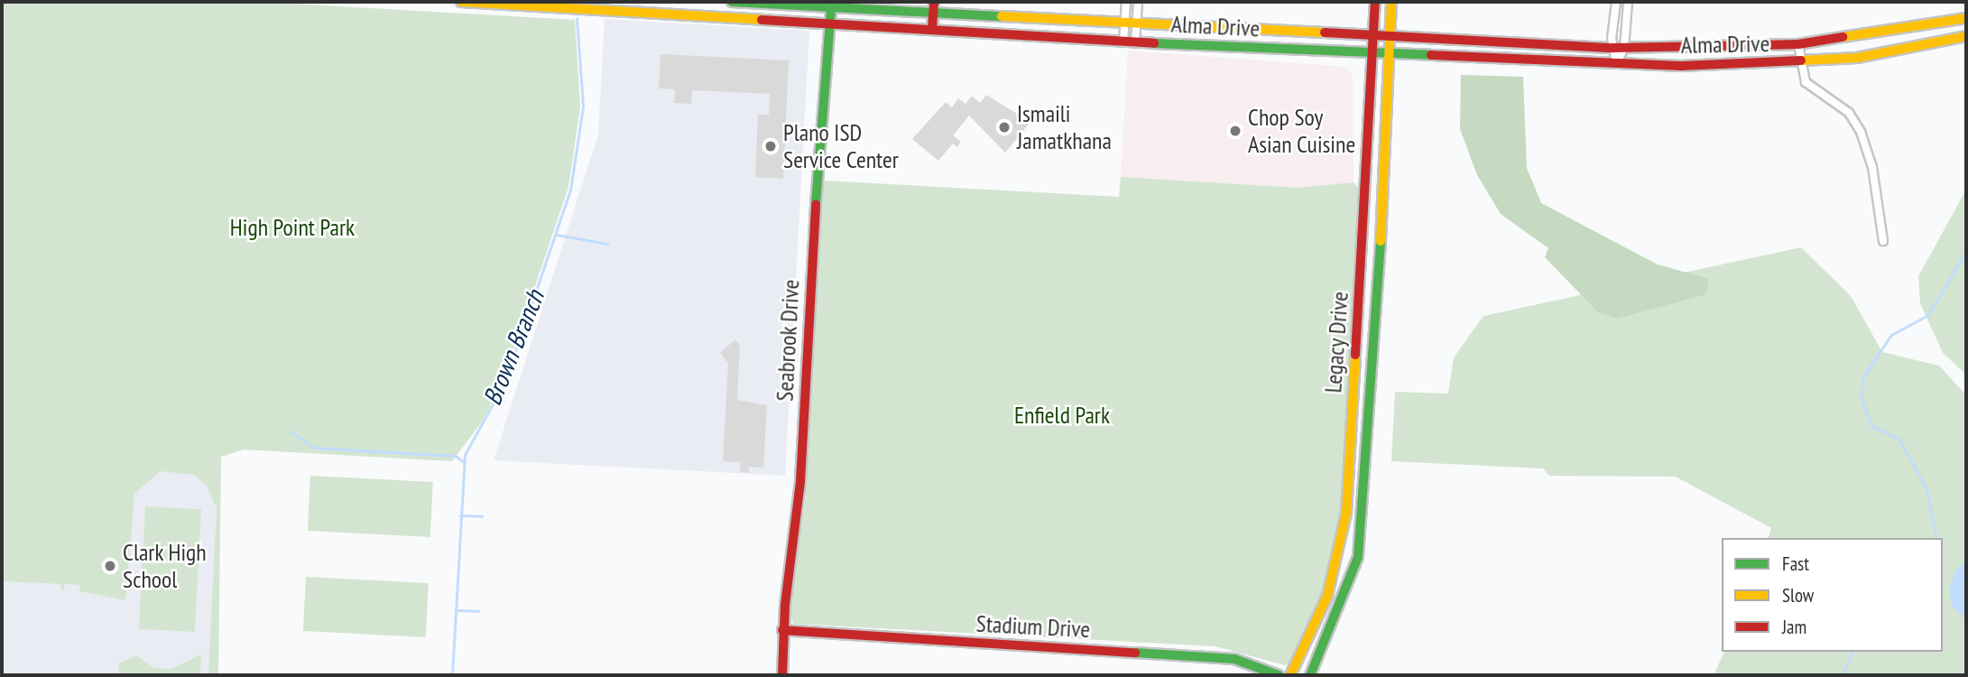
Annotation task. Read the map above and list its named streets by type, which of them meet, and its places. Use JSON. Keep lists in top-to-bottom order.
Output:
{
  "streets": {
    "main road": [
      "Alma Drive",
      "Seabrook Drive",
      "Legacy Drive",
      "Stadium Drive"
    ]
  },
  "crossings": [
    ["Alma Drive", "Seabrook Drive"],
    ["Alma Drive", "Legacy Drive"],
    ["Seabrook Drive", "Stadium Drive"]
  ],
  "water": ["Brown Branch"],
  "parks": ["High Point Park", "Enfield Park"],
  "places": [
    "Ismaili Jamatkhana",
    "Chop Soy Asian Cuisine",
    "Plano ISD Service Center",
    "Clark High School"
  ],
  "legend": ["Fast", "Slow", "Jam"]
}
